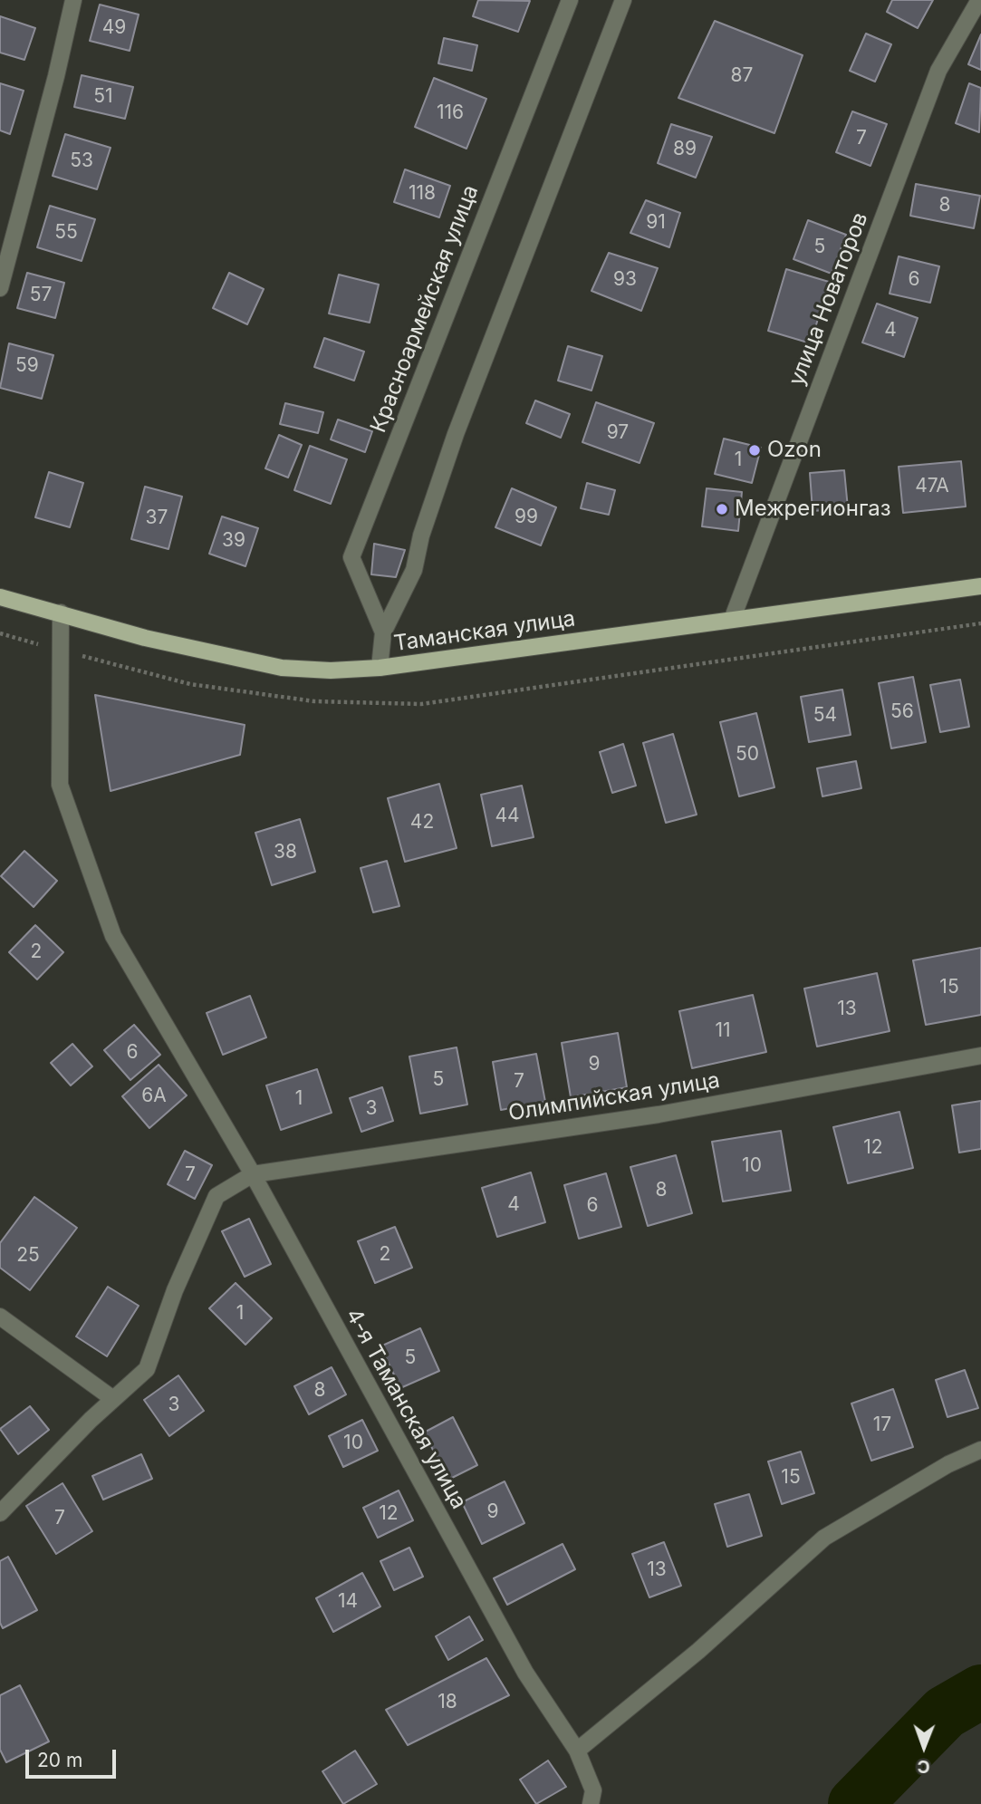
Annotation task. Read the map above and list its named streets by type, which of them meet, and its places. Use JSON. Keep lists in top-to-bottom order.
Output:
{
  "streets": {
    "main road": ["Таманская улица"],
    "street": [
      "улица Новаторов",
      "Красноармейская улица",
      "Олимпийская улица",
      "4-я Таманская улица"
    ]
  },
  "crossings": [
    ["улица Новаторов", "Таманская улица"],
    ["Красноармейская улица", "Таманская улица"],
    ["Таманская улица", "4-я Таманская улица"],
    ["Олимпийская улица", "4-я Таманская улица"]
  ],
  "places": ["Ozon", "Межрегионгаз"],
  "house_numbers": [
    "49",
    "87",
    "51",
    "116",
    "7",
    "89",
    "53",
    "118",
    "8",
    "91",
    "55",
    "5",
    "93",
    "6",
    "57",
    "4",
    "59",
    "97",
    "1",
    "47А",
    "99",
    "37",
    "39",
    "56",
    "54",
    "50",
    "44",
    "42",
    "38",
    "2",
    "15",
    "13",
    "11",
    "6",
    "9",
    "5",
    "7",
    "6А",
    "1",
    "3",
    "12",
    "10",
    "7",
    "8",
    "4",
    "6",
    "2",
    "25",
    "1",
    "5",
    "8",
    "3",
    "17",
    "10",
    "15",
    "9",
    "12",
    "7",
    "13",
    "14",
    "18"
  ],
  "scale_bar": "20 m",
  "north": "bottom"
}
